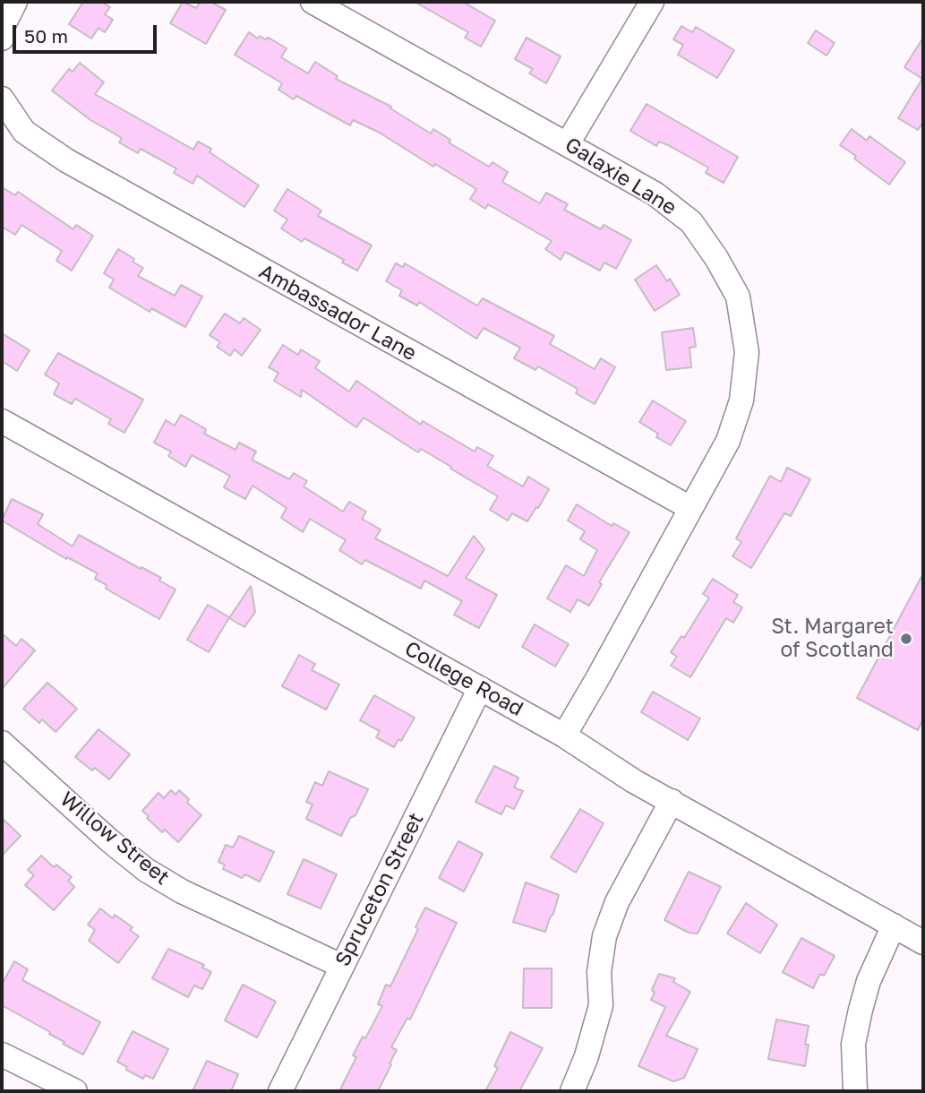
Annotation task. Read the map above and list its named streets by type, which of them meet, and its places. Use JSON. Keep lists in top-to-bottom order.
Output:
{
  "streets": {
    "street": [
      "Galaxie Lane",
      "Ambassador Lane",
      "College Road",
      "Willow Street",
      "Spruceton Street"
    ]
  },
  "crossings": [
    ["Galaxie Lane", "Ambassador Lane"],
    ["Galaxie Lane", "College Road"],
    ["College Road", "Spruceton Street"],
    ["Willow Street", "Spruceton Street"]
  ],
  "places": ["St. Margaret of Scotland"],
  "scale_bar": "50 m"
}
